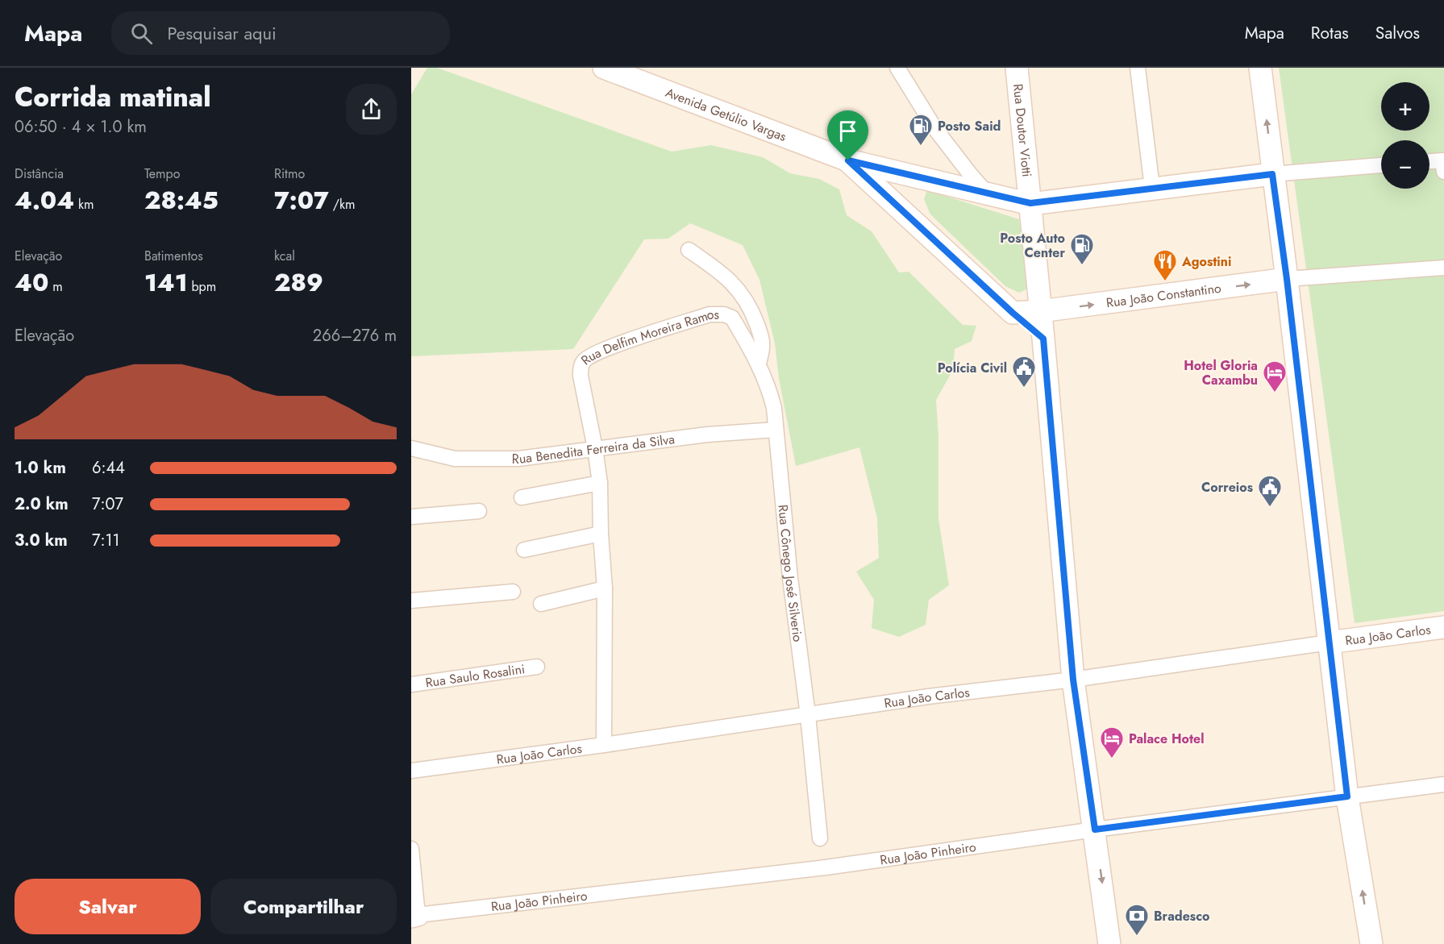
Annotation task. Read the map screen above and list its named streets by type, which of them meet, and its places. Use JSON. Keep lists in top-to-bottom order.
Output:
{
  "streets": {
    "street": [
      "Avenida Getúlio Vargas",
      "Rua Doutor Viotti",
      "Rua João Constantino",
      "Rua Delfim Moreira Ramos",
      "Rua Benedita Ferreira da Silva",
      "Rua Cônego José Silverio",
      "Rua João Carlos",
      "Rua Saulo Rosalini",
      "Rua João Pinheiro"
    ]
  },
  "crossings": [
    ["Rua Doutor Viotti", "Rua João Constantino"],
    ["Rua Doutor Viotti", "Rua João Carlos"],
    ["Rua Doutor Viotti", "Rua João Pinheiro"],
    ["Rua Delfim Moreira Ramos", "Rua Benedita Ferreira da Silva"],
    ["Rua Delfim Moreira Ramos", "Rua Cônego José Silverio"],
    ["Rua Benedita Ferreira da Silva", "Rua Cônego José Silverio"],
    ["Rua Cônego José Silverio", "Rua João Carlos"]
  ],
  "places": {
    "fuel station": ["Posto Said", "Posto Auto Center"],
    "restaurant": ["Agostini"],
    "public building": ["Polícia Civil", "Correios"],
    "hotel": ["Hotel Gloria Caxambu", "Palace Hotel"],
    "bank": ["Bradesco"]
  },
  "page": {
    "header": "Mapa",
    "search": "Pesquisar aqui",
    "nav": ["Mapa", "Rotas", "Salvos"],
    "heading": ["Corrida matinal", "06:50 · 4 × 1.0 km"],
    "map_buttons": ["+", "−"],
    "stats": [
      ["Distância", "4.04 km"],
      ["Tempo", "28:45"],
      ["Ritmo", "7:07 /km"],
      ["Elevação", "40 m"],
      ["Batimentos", "141 bpm"],
      ["kcal", "289"]
    ],
    "chart": ["Elevação", "266–276 m"],
    "list": [
      {
        "name": "1.0 km",
        "note": "6:44"
      },
      {
        "name": "2.0 km",
        "note": "7:07"
      },
      {
        "name": "3.0 km",
        "note": "7:11"
      }
    ],
    "buttons": ["Salvar", "Compartilhar"]
  }
}
